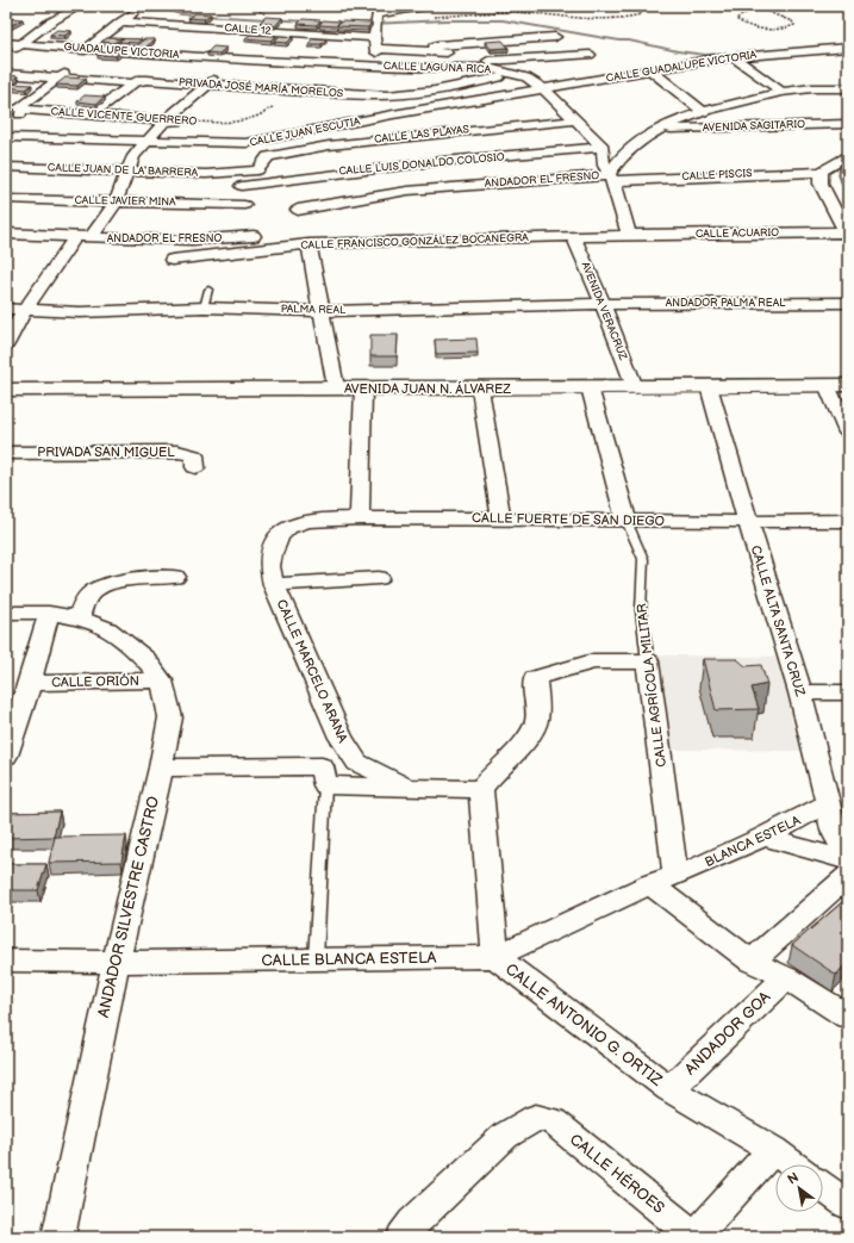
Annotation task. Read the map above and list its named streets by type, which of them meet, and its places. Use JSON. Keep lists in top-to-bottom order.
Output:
{
  "streets": {
    "main road": ["AVENIDA JUAN N. ÁLVAREZ"],
    "street": [
      "CALLE 12",
      "GUADALUPE VICTORIA",
      "CALLE GUADALUPE VICTORIA",
      "CALLE LAGUNA RICA",
      "PRIVADA JOSÉ MARÍA MORELOS",
      "CALLE VICENTE GUERRERO",
      "AVENIDA SAGITARIO",
      "CALLE JUAN ESCUTIA",
      "CALLE LAS PLAYAS",
      "CALLE LUIS DONALDO COLOSIO",
      "CALLE JUAN DE LA BARRERA",
      "CALLE PISCIS",
      "ANDADOR EL FRESNO",
      "CALLE JAVIER MINA",
      "CALLE ACUARIO",
      "CALLE FRANCISCO GONZÁLEZ BOCANEGRA",
      "ANDADOR PALMA REAL",
      "PALMA REAL",
      "AVENIDA VERACRUZ",
      "PRIVADA SAN MIGUEL",
      "CALLE FUERTE DE SAN DIEGO",
      "CALLE ALTA SANTA CRUZ",
      "CALLE MARCELO ARANA",
      "CALLE ORIÓN",
      "CALLE AGRÍCOLA MILITAR",
      "BLANCA ESTELA",
      "ANDADOR SILVESTRE CASTRO",
      "CALLE BLANCA ESTELA",
      "CALLE ANTONIO G. ORTIZ",
      "ANDADOR GOA",
      "CALLE HÉROES"
    ]
  },
  "crossings": [
    ["GUADALUPE VICTORIA", "CALLE LAGUNA RICA"],
    ["CALLE GUADALUPE VICTORIA", "CALLE LAGUNA RICA"],
    ["CALLE GUADALUPE VICTORIA", "CALLE JUAN ESCUTIA"],
    ["CALLE LAGUNA RICA", "PRIVADA JOSÉ MARÍA MORELOS"],
    ["CALLE LAGUNA RICA", "CALLE JUAN ESCUTIA"],
    ["CALLE LAGUNA RICA", "CALLE LAS PLAYAS"],
    ["CALLE LAGUNA RICA", "CALLE LUIS DONALDO COLOSIO"],
    ["PRIVADA JOSÉ MARÍA MORELOS", "CALLE VICENTE GUERRERO"],
    ["AVENIDA SAGITARIO", "ANDADOR EL FRESNO"],
    ["CALLE LAS PLAYAS", "CALLE LUIS DONALDO COLOSIO"],
    ["CALLE LAS PLAYAS", "CALLE JUAN DE LA BARRERA"],
    ["CALLE LUIS DONALDO COLOSIO", "CALLE JUAN DE LA BARRERA"],
    ["CALLE PISCIS", "ANDADOR EL FRESNO"],
    ["CALLE ACUARIO", "CALLE FRANCISCO GONZÁLEZ BOCANEGRA"],
    ["CALLE FRANCISCO GONZÁLEZ BOCANEGRA", "AVENIDA VERACRUZ"],
    ["ANDADOR PALMA REAL", "PALMA REAL"],
    ["ANDADOR PALMA REAL", "AVENIDA VERACRUZ"],
    ["PALMA REAL", "AVENIDA VERACRUZ"],
    ["AVENIDA VERACRUZ", "AVENIDA JUAN N. ÁLVAREZ"],
    ["AVENIDA JUAN N. ÁLVAREZ", "CALLE ALTA SANTA CRUZ"],
    ["AVENIDA JUAN N. ÁLVAREZ", "CALLE AGRÍCOLA MILITAR"],
    ["CALLE FUERTE DE SAN DIEGO", "CALLE ALTA SANTA CRUZ"],
    ["CALLE FUERTE DE SAN DIEGO", "CALLE MARCELO ARANA"],
    ["CALLE FUERTE DE SAN DIEGO", "CALLE AGRÍCOLA MILITAR"],
    ["CALLE ALTA SANTA CRUZ", "BLANCA ESTELA"],
    ["CALLE ORIÓN", "ANDADOR SILVESTRE CASTRO"],
    ["CALLE AGRÍCOLA MILITAR", "BLANCA ESTELA"],
    ["CALLE AGRÍCOLA MILITAR", "CALLE BLANCA ESTELA"],
    ["BLANCA ESTELA", "CALLE BLANCA ESTELA"],
    ["ANDADOR SILVESTRE CASTRO", "CALLE BLANCA ESTELA"],
    ["CALLE BLANCA ESTELA", "CALLE ANTONIO G. ORTIZ"],
    ["CALLE ANTONIO G. ORTIZ", "ANDADOR GOA"]
  ],
  "north": "top left"
}
